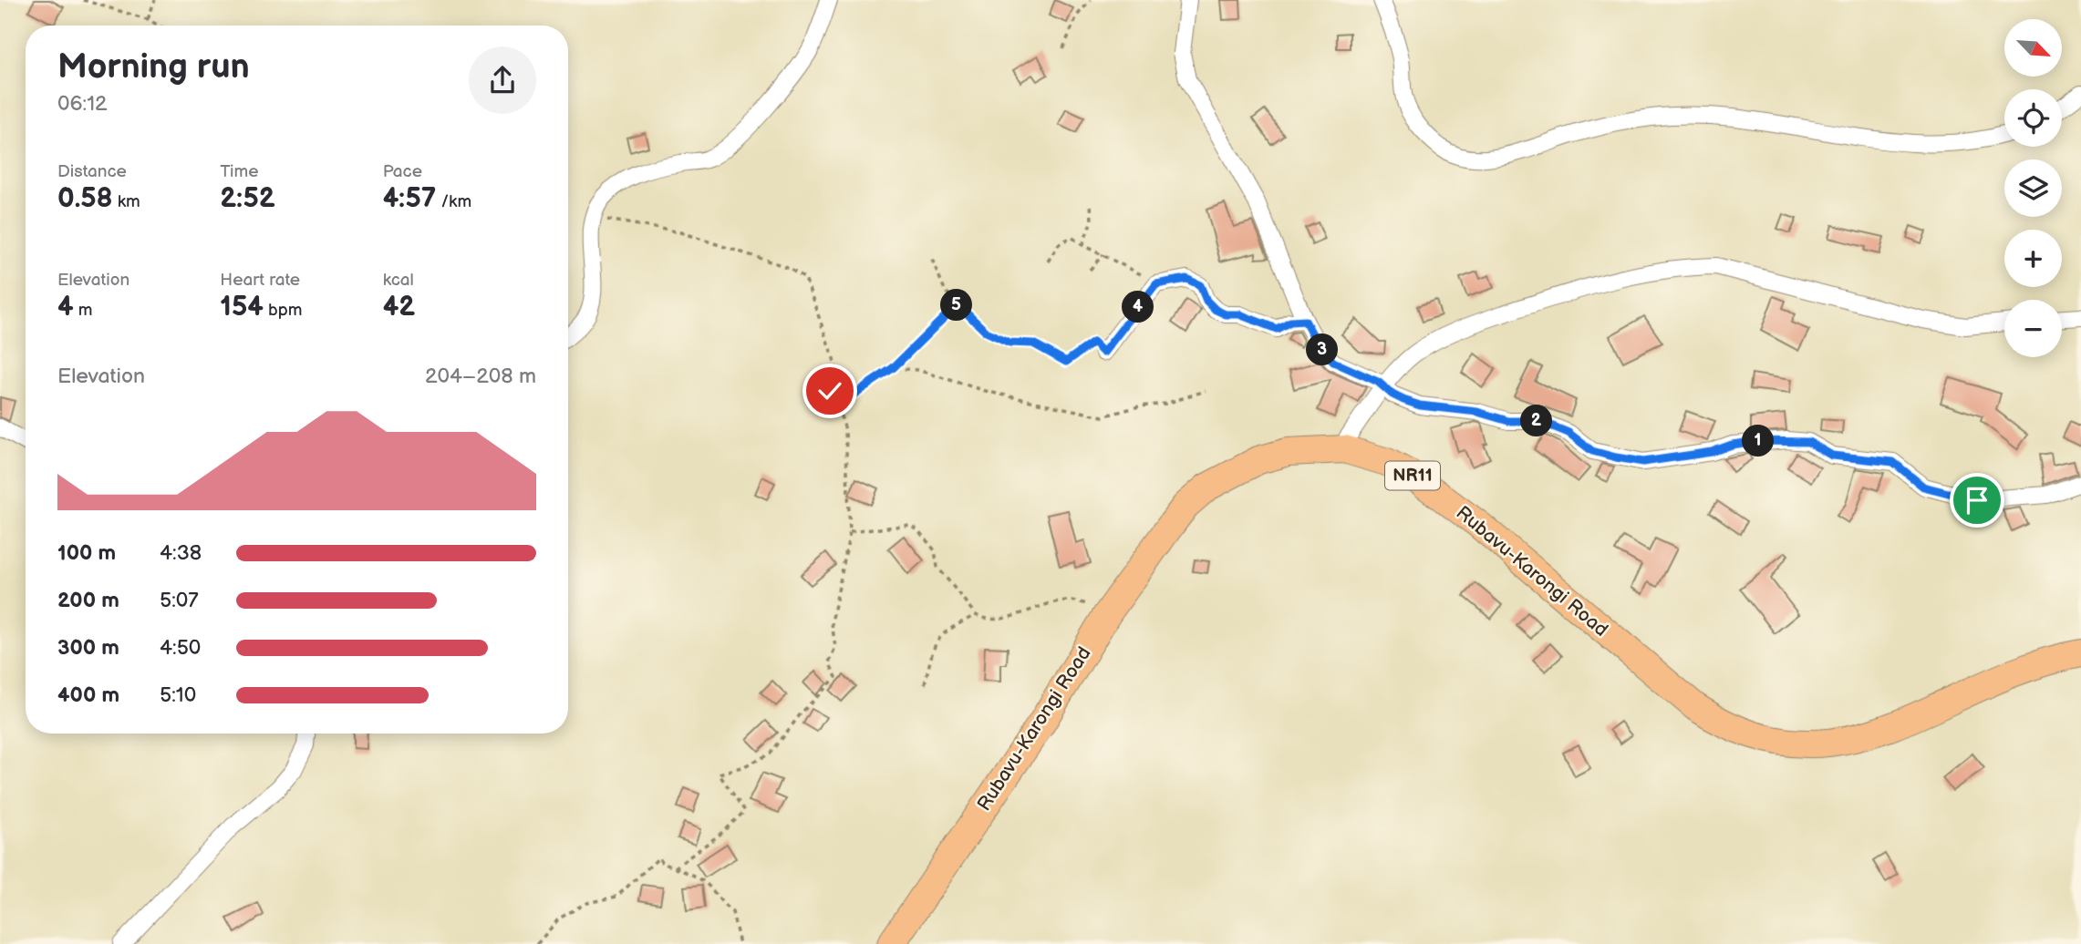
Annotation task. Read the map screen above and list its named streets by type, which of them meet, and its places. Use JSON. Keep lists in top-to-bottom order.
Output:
{
  "streets": {
    "highway": ["NR11", "Rubavu-Karongi Road"]
  },
  "north": "bottom right",
  "page": {
    "map_buttons": ["+", "−"],
    "heading": ["Morning run", "06:12"],
    "stats": [
      ["Distance", "0.58 km"],
      ["Time", "2:52"],
      ["Pace", "4:57 /km"],
      ["Elevation", "4 m"],
      ["Heart rate", "154 bpm"],
      ["kcal", "42"]
    ],
    "pins": [
      "5",
      "4",
      "3",
      "2",
      "1"
    ],
    "chart": ["Elevation", "204–208 m"],
    "list": [
      {
        "name": "100 m",
        "note": "4:38"
      },
      {
        "name": "200 m",
        "note": "5:07"
      },
      {
        "name": "300 m",
        "note": "4:50"
      },
      {
        "name": "400 m",
        "note": "5:10"
      }
    ]
  }
}
